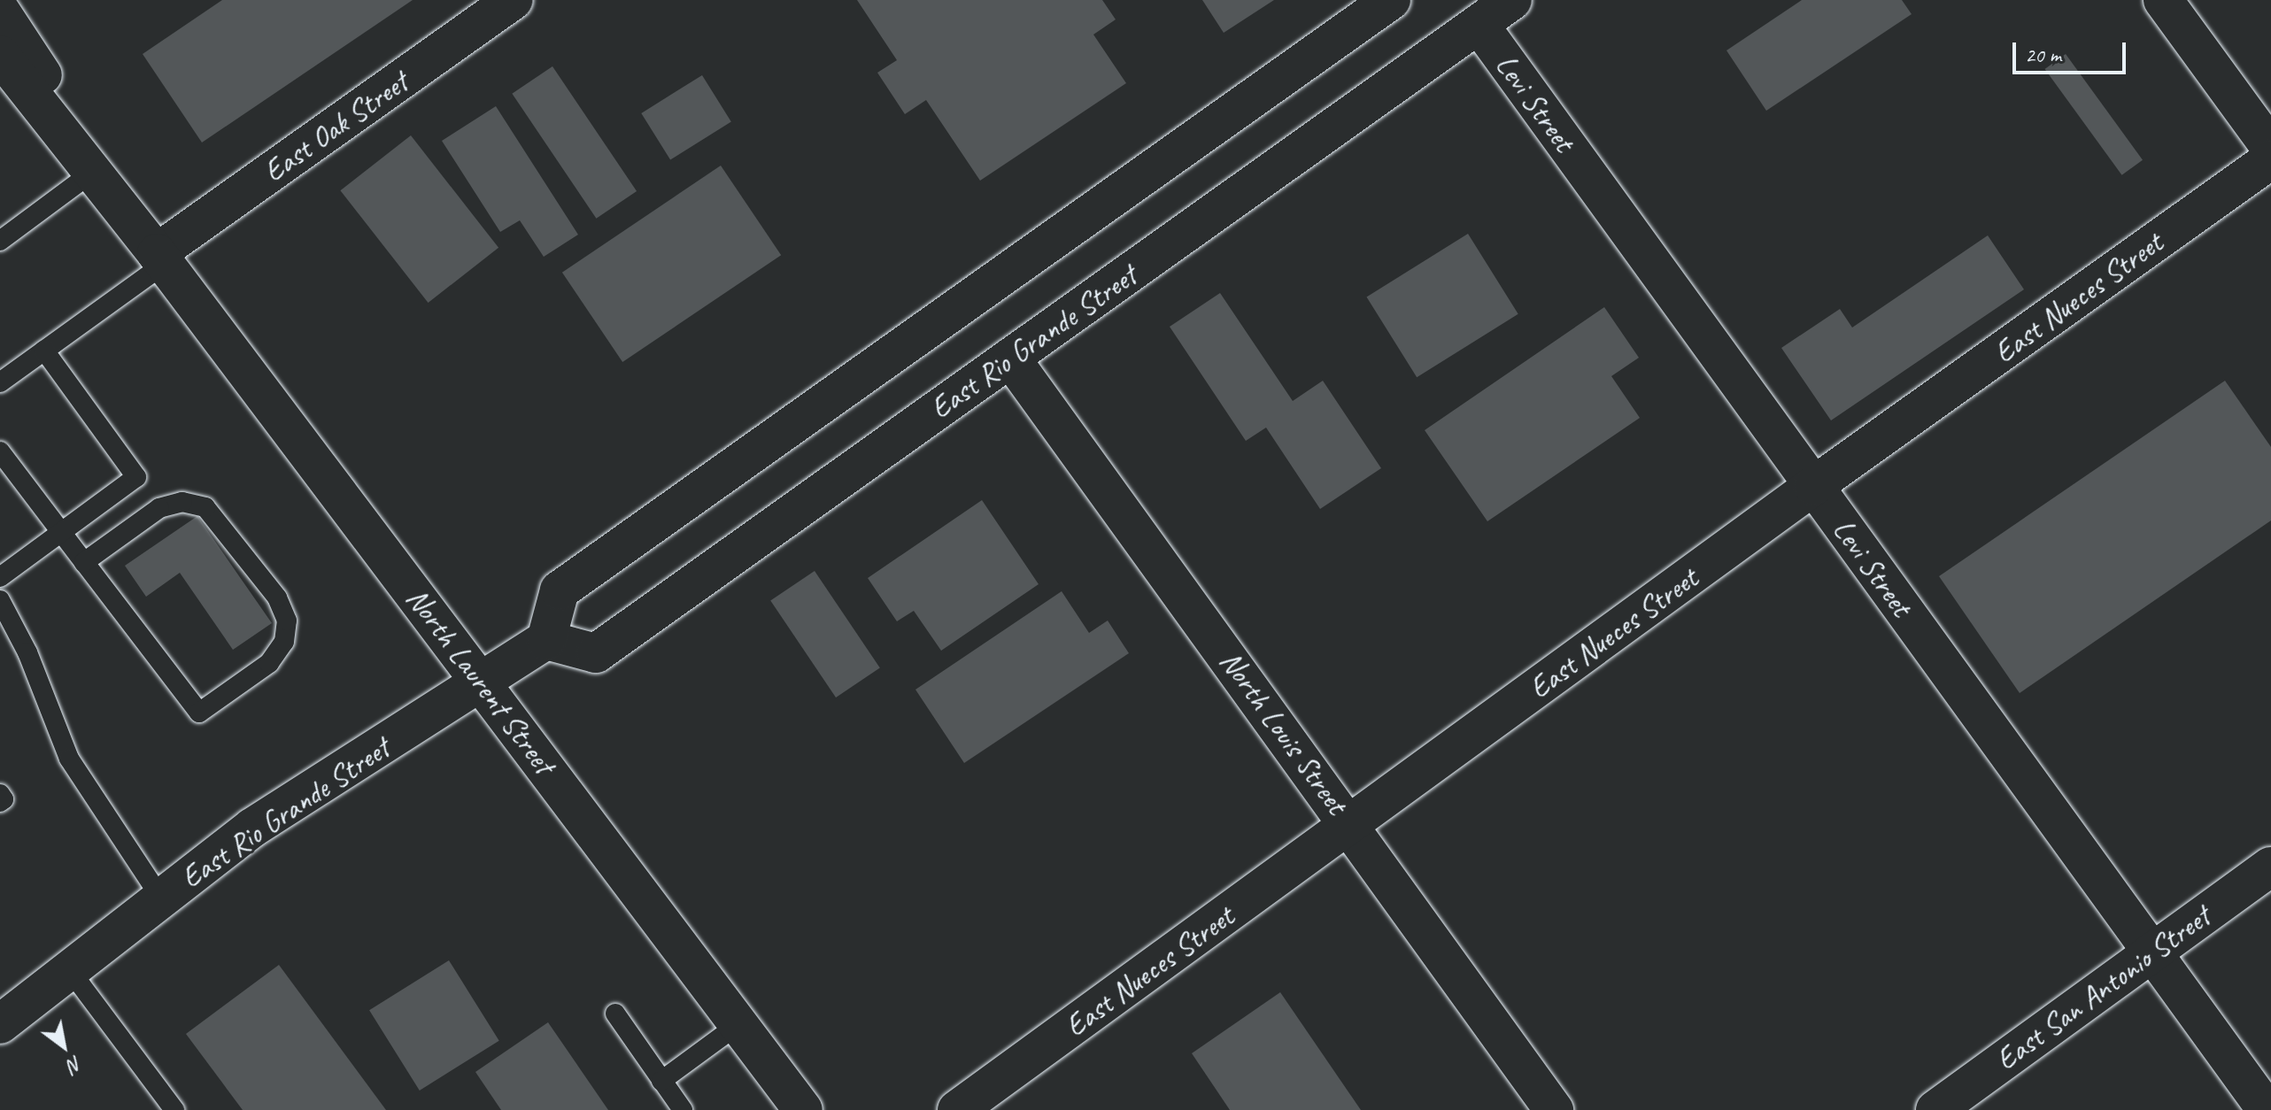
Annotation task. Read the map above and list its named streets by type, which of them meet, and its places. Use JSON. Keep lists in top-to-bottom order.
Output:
{
  "streets": {
    "street": [
      "Levi Street",
      "East Oak Street",
      "East Nueces Street",
      "East Rio Grande Street",
      "North Laurent Street",
      "North Louis Street",
      "East San Antonio Street"
    ]
  },
  "crossings": [
    ["Levi Street", "East Nueces Street"],
    ["Levi Street", "East Rio Grande Street"],
    ["Levi Street", "East San Antonio Street"],
    ["East Oak Street", "North Laurent Street"],
    ["East Nueces Street", "North Louis Street"],
    ["East Rio Grande Street", "North Laurent Street"],
    ["East Rio Grande Street", "North Louis Street"]
  ],
  "scale_bar": "20 m",
  "north": "bottom right"
}
